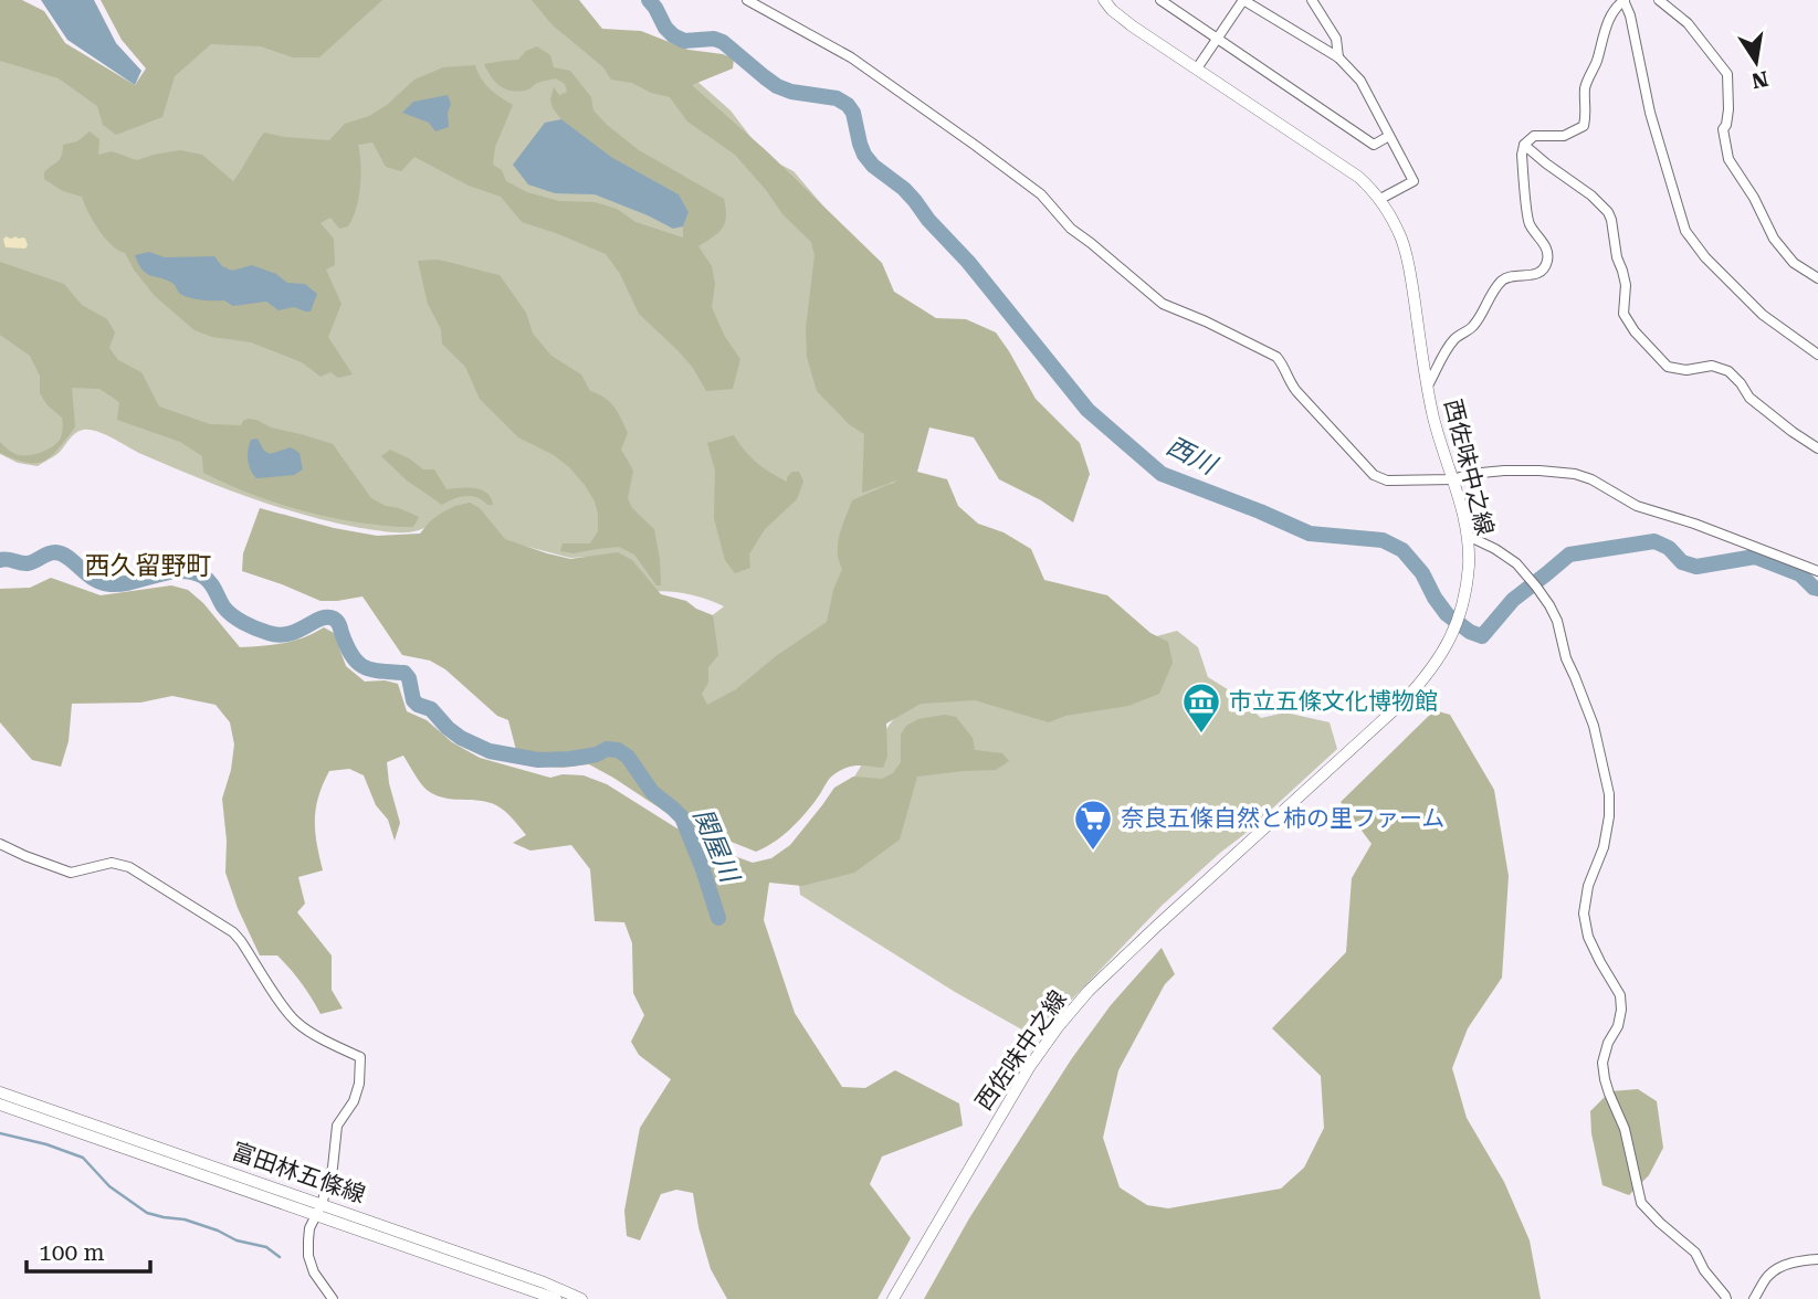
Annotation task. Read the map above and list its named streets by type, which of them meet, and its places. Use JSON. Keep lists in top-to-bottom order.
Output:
{
  "streets": {
    "main road": ["西佐味中之線", "富田林五條線"]
  },
  "districts": ["西久留野町"],
  "water": ["西川", "関屋川"],
  "places": {
    "museum": ["市立五條文化博物館"],
    "supermarket": ["奈良五條自然と柿の里ファーム"]
  },
  "scale_bar": "100 m",
  "north": "bottom"
}
